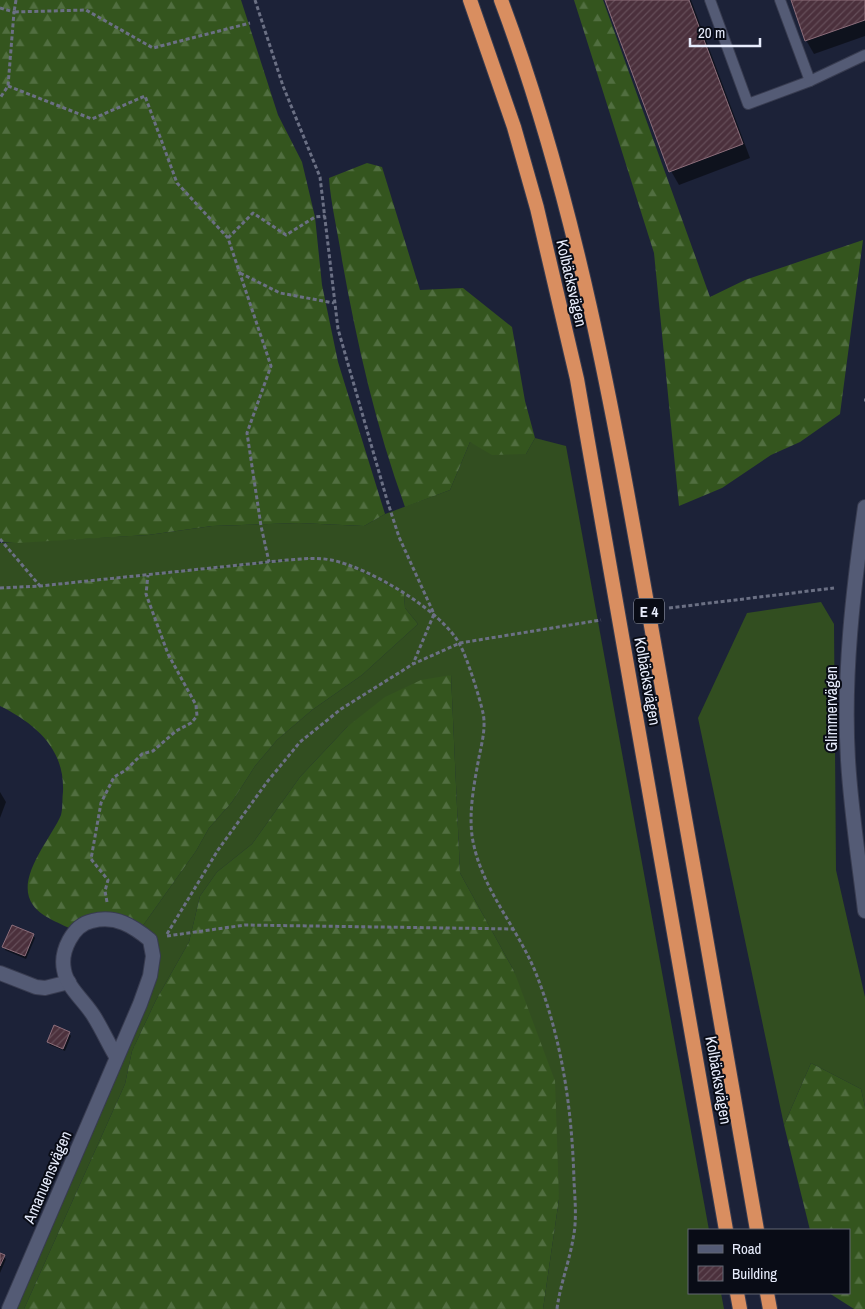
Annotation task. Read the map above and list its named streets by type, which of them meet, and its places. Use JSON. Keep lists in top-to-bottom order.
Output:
{
  "streets": {
    "highway": ["Kolbäcksvägen", "E 4"],
    "street": ["Glimmervägen", "Amanuensvägen"]
  },
  "legend": ["Road", "Building"],
  "scale_bar": "20 m"
}
